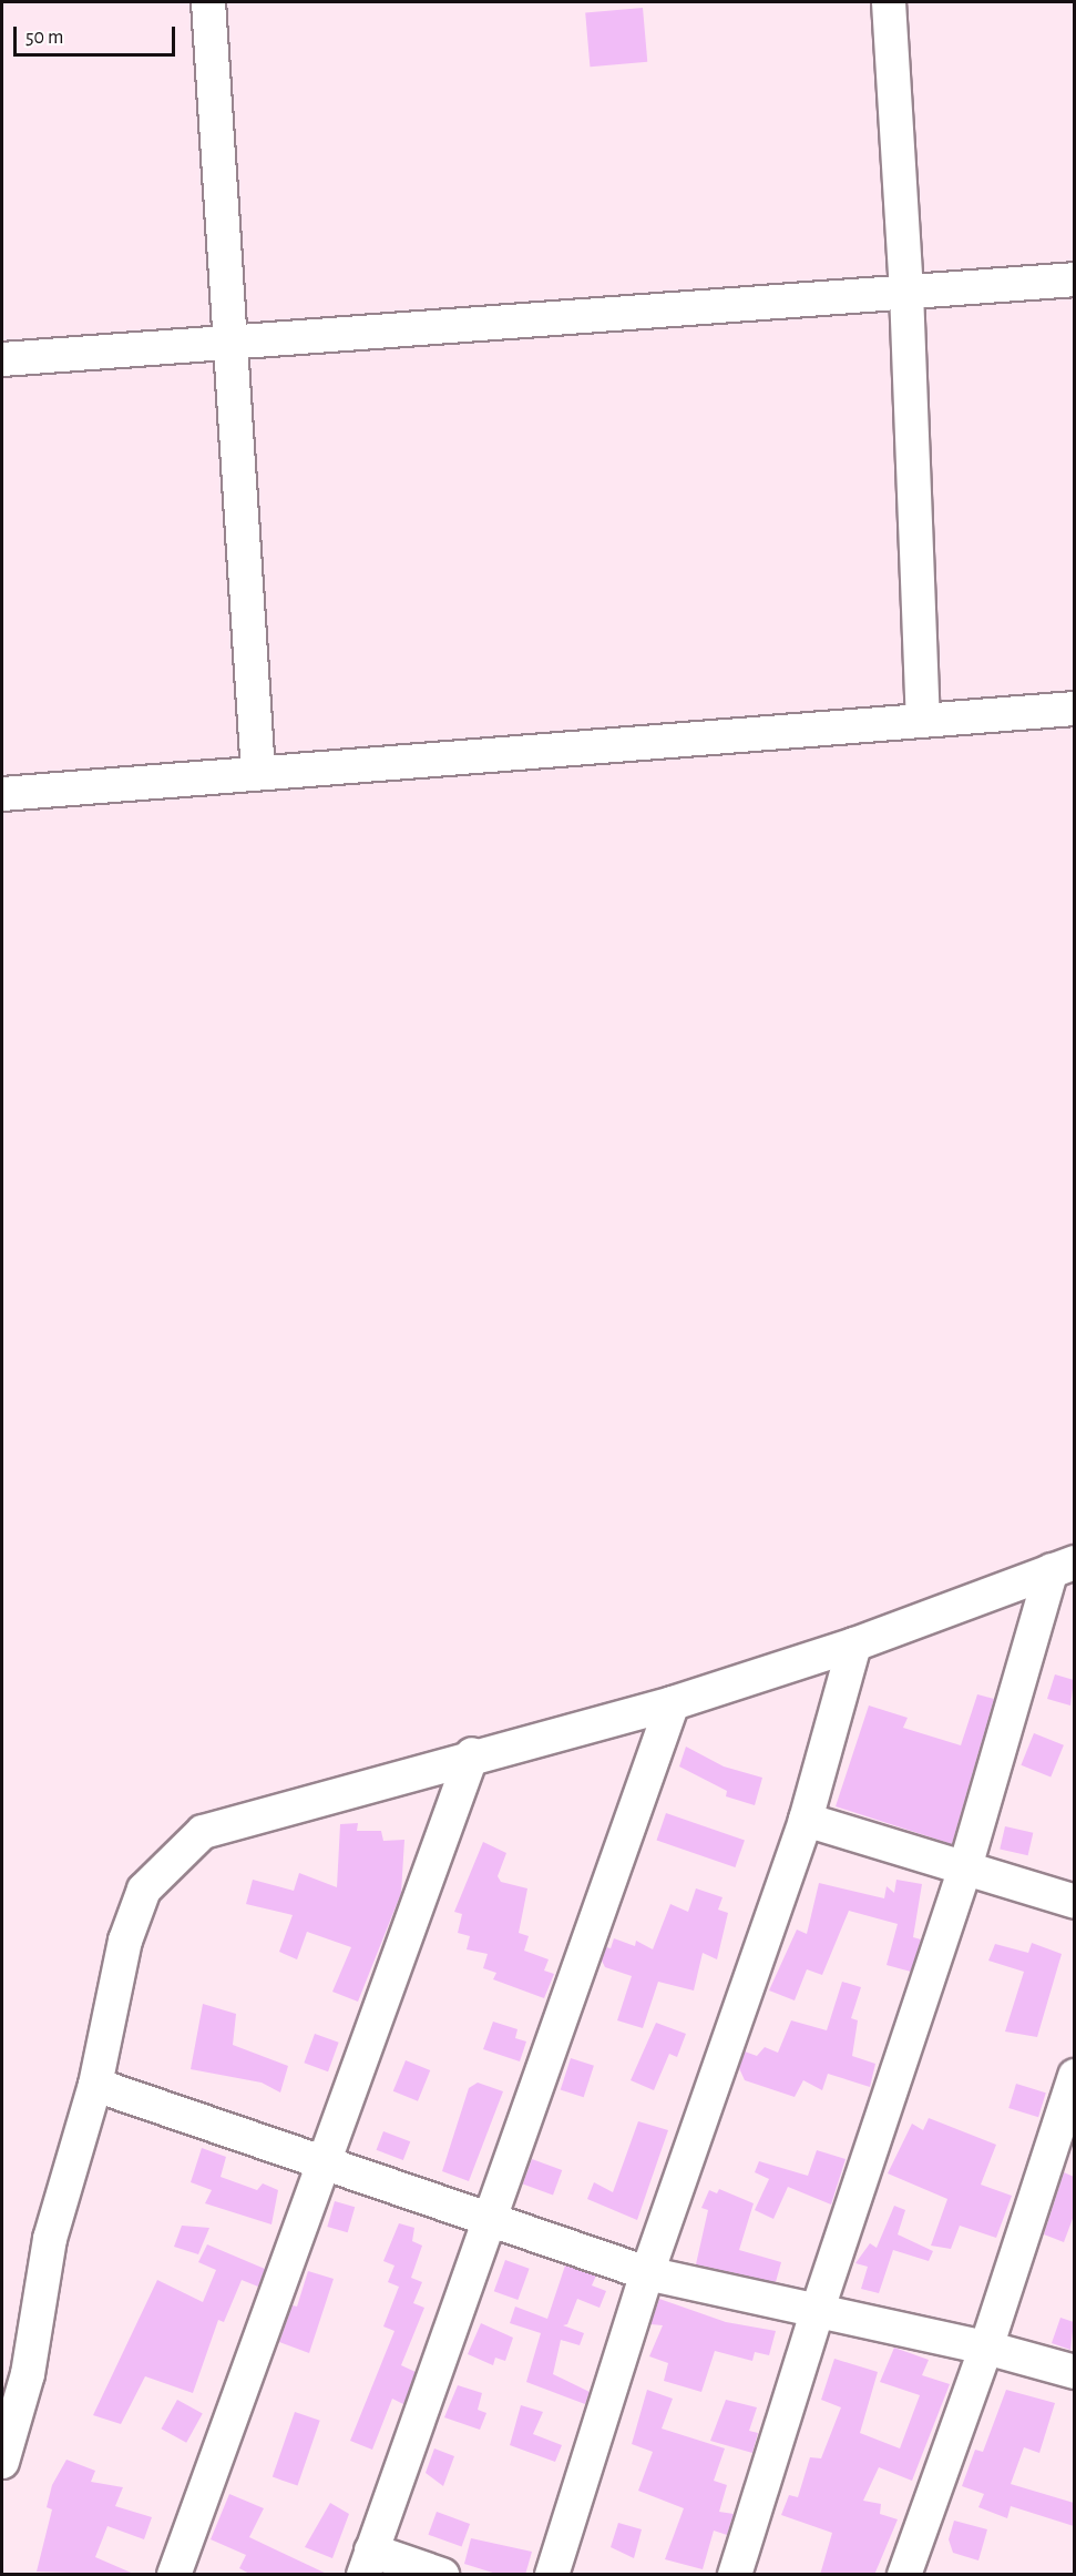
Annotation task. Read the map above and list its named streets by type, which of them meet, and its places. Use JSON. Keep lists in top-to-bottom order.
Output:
{
  "scale_bar": "50 m"
}
